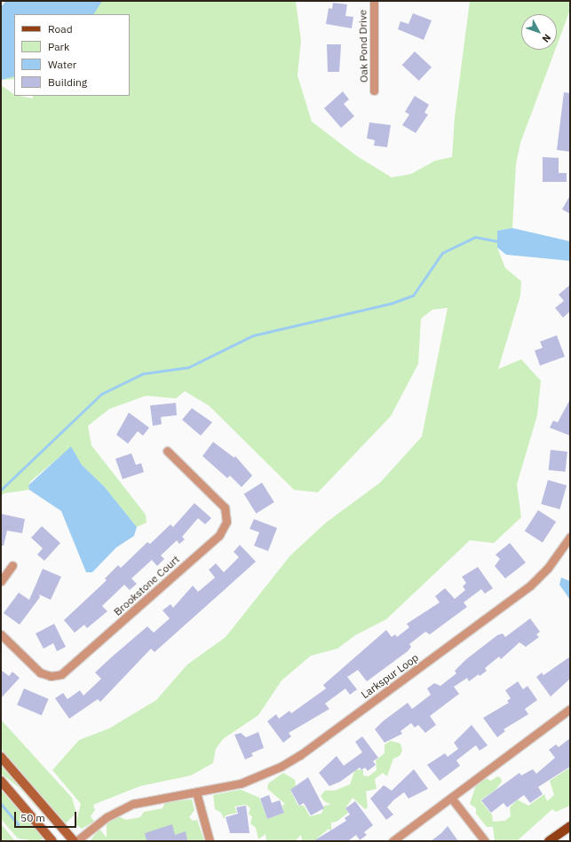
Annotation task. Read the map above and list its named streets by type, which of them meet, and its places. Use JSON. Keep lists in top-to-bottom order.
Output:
{
  "streets": {
    "street": ["Oak Pond Drive", "Brookstone Court", "Larkspur Loop"]
  },
  "legend": [
    "Road",
    "Park",
    "Water",
    "Building"
  ],
  "scale_bar": "50 m",
  "north": "bottom right"
}
